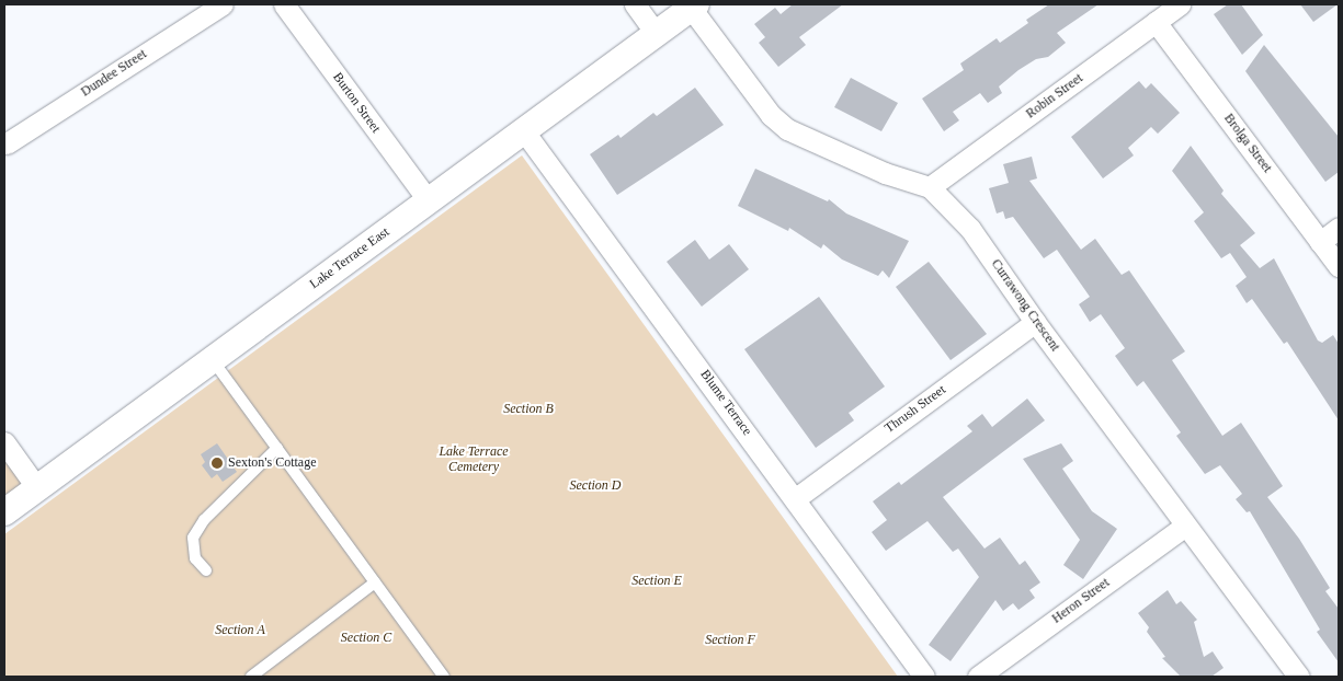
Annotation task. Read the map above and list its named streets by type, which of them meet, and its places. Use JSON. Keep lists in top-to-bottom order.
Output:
{
  "streets": {
    "street": [
      "Dundee Street",
      "Robin Street",
      "Burton Street",
      "Brolga Street",
      "Lake Terrace East",
      "Currawong Crescent",
      "Blume Terrace",
      "Thrush Street",
      "Heron Street"
    ]
  },
  "crossings": [
    ["Robin Street", "Brolga Street"],
    ["Robin Street", "Currawong Crescent"],
    ["Burton Street", "Lake Terrace East"],
    ["Lake Terrace East", "Currawong Crescent"],
    ["Lake Terrace East", "Blume Terrace"],
    ["Currawong Crescent", "Thrush Street"],
    ["Currawong Crescent", "Heron Street"],
    ["Blume Terrace", "Thrush Street"]
  ],
  "parks": [
    "Section B",
    "Lake Terrace Cemetery",
    "Section D",
    "Section E",
    "Section A",
    "Section C",
    "Section F"
  ],
  "places": ["Sexton's Cottage"]
}
